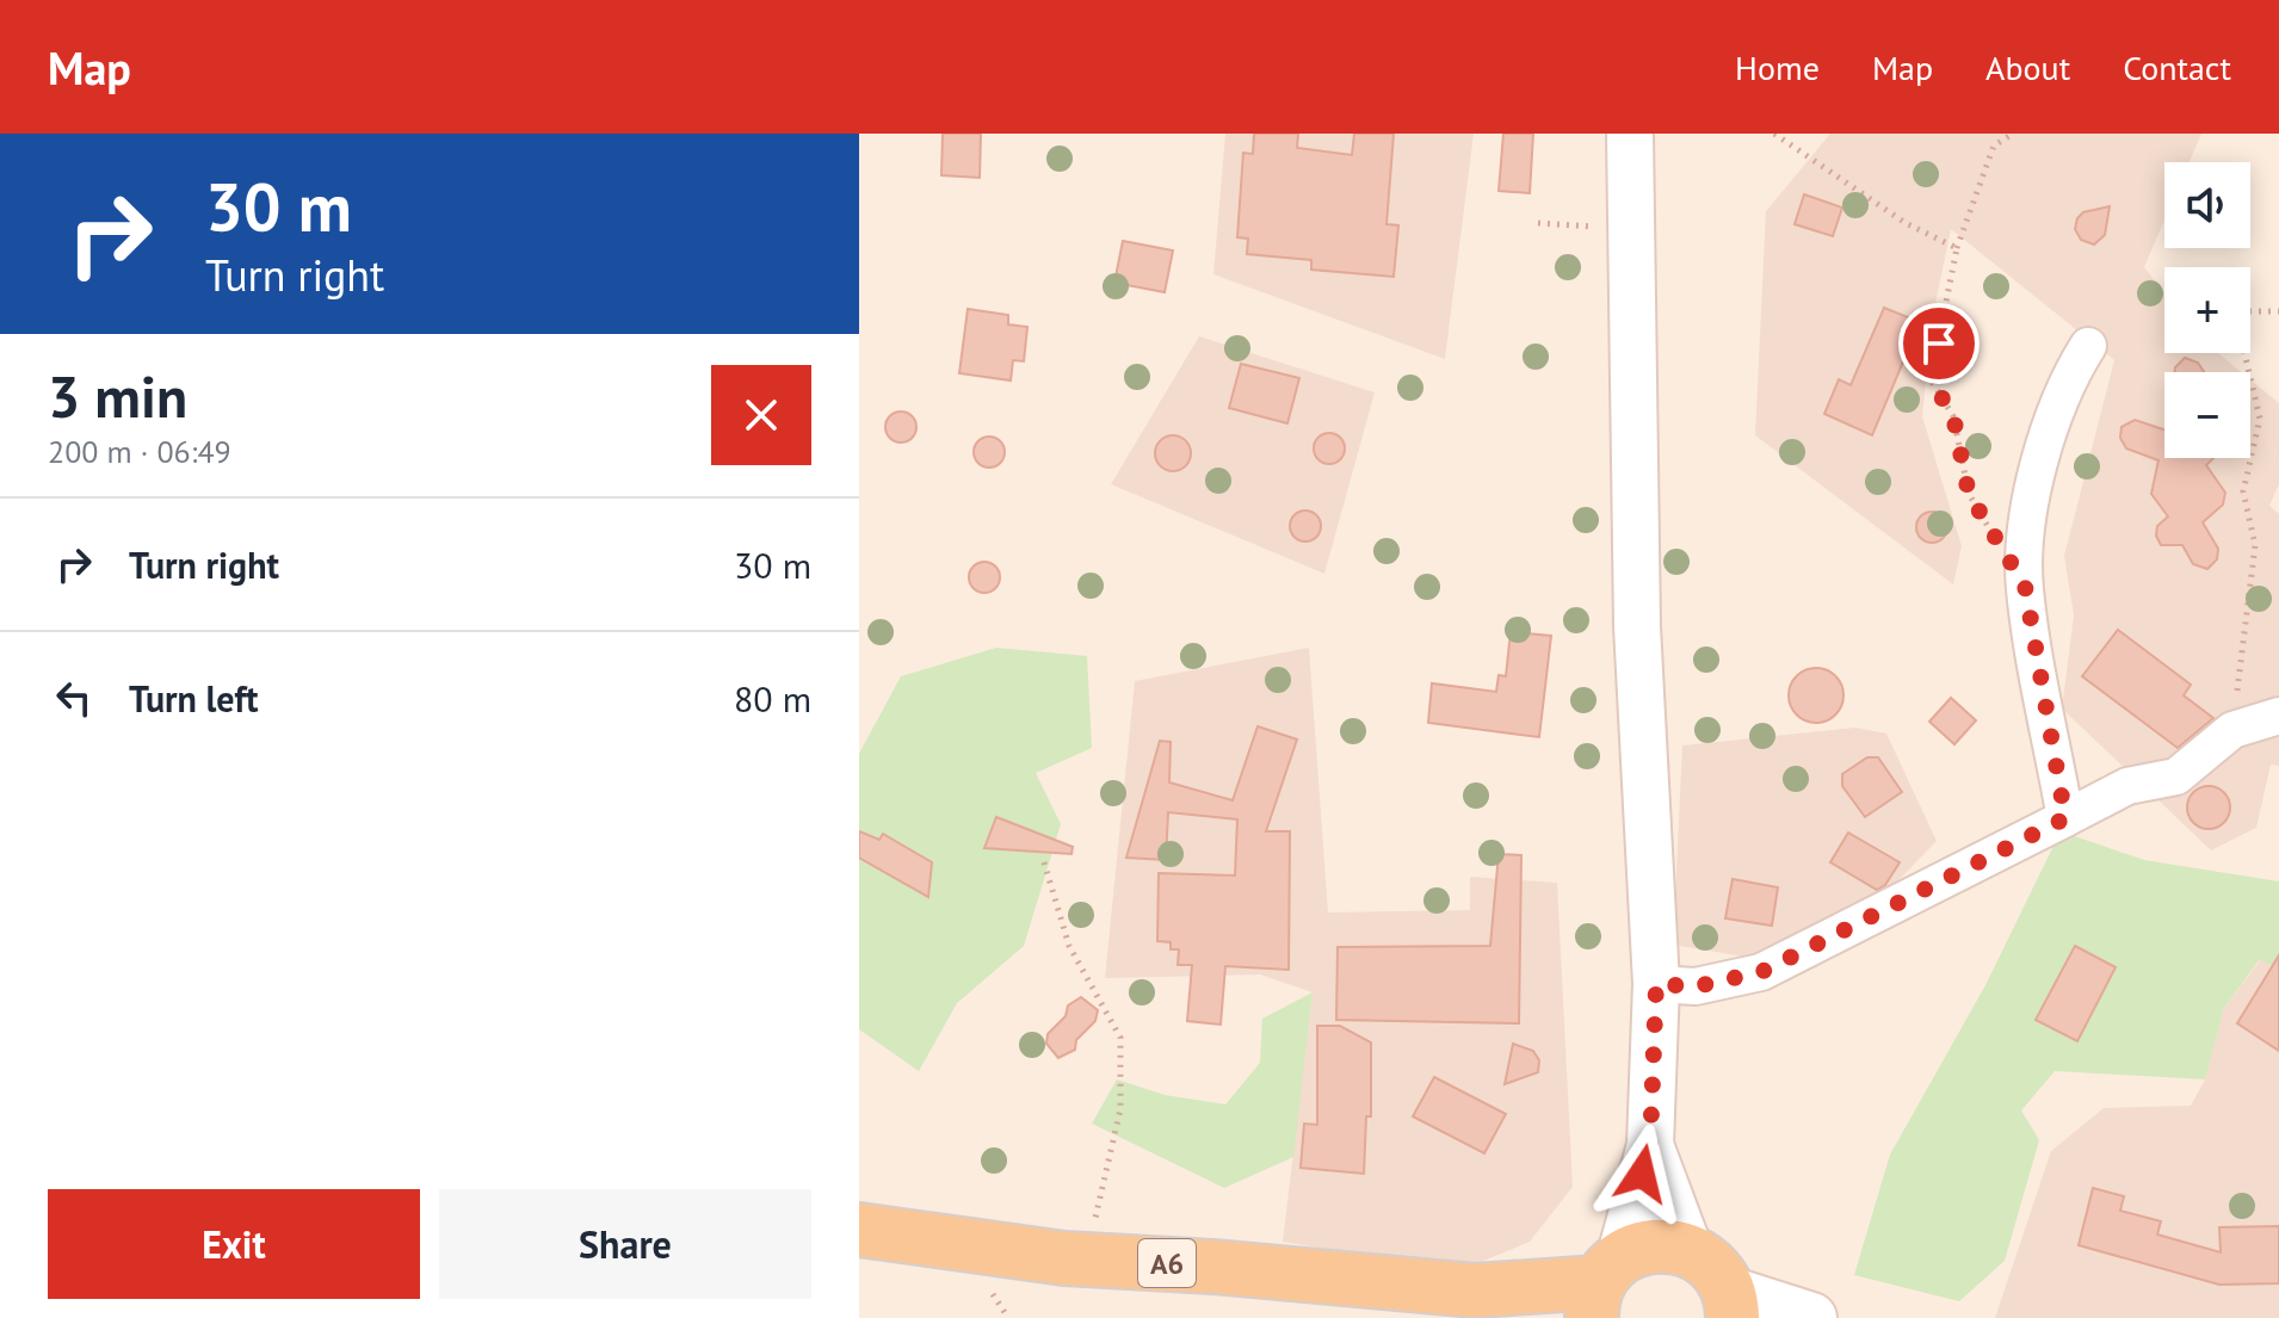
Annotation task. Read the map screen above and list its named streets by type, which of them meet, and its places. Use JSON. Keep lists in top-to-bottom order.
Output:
{
  "streets": {
    "main road": ["A6"]
  },
  "page": {
    "header": "Map",
    "nav": [
      "Home",
      "Map",
      "About",
      "Contact"
    ],
    "turn": ["30 m", "Turn right"],
    "map_buttons": ["+", "−"],
    "heading": ["3 min", "200 m · 06:49"],
    "list": [
      {
        "name": "Turn right",
        "value": "30 m"
      },
      {
        "name": "Turn left",
        "value": "80 m"
      }
    ],
    "buttons": ["Exit", "Share"]
  }
}
